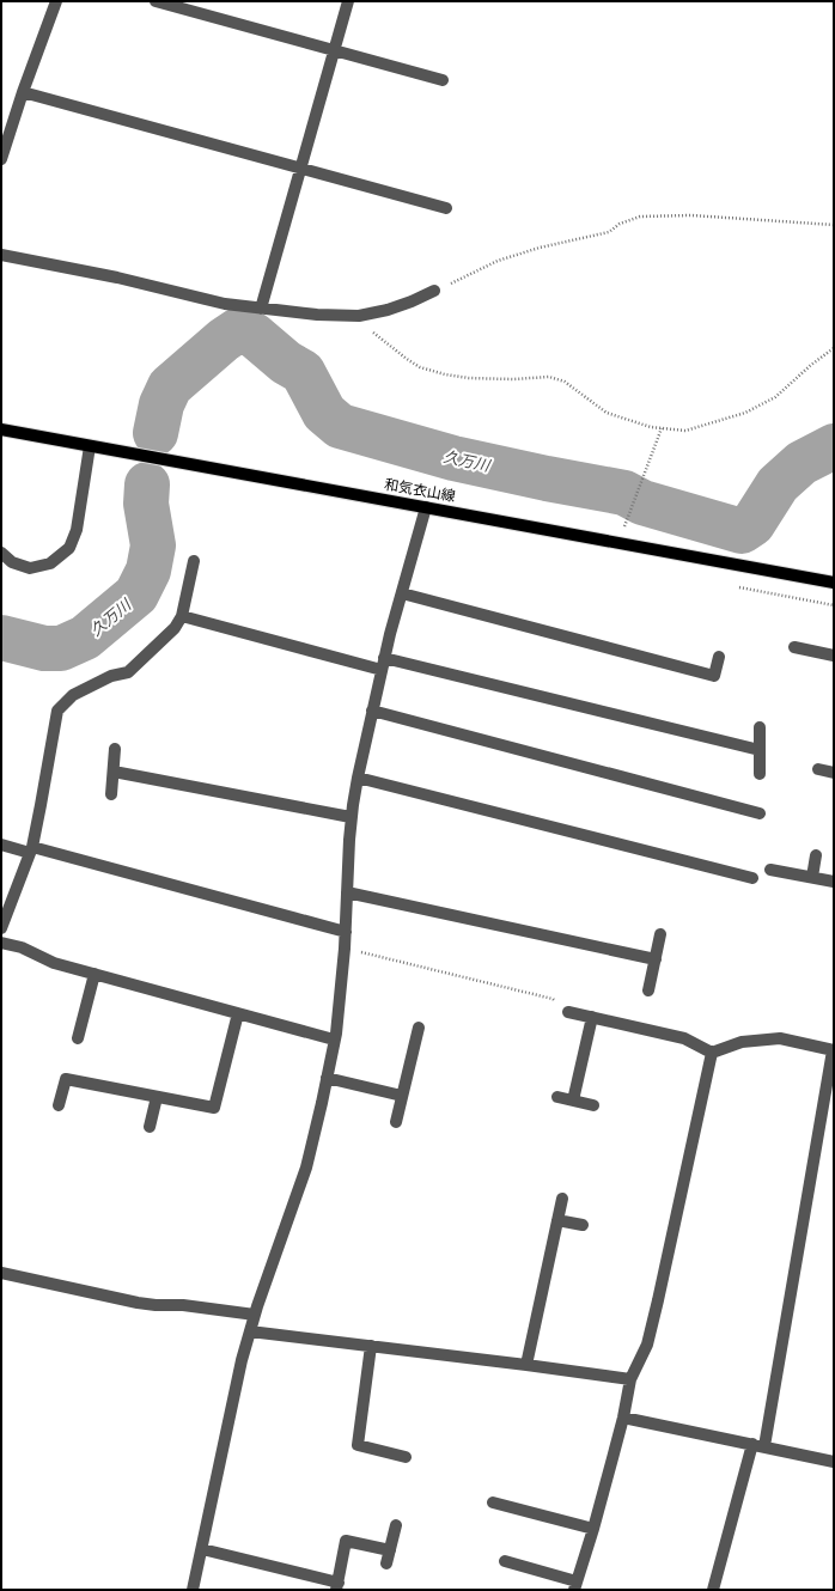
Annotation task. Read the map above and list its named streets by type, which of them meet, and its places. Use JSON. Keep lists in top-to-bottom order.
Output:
{
  "streets": {
    "main road": ["和気衣山線"]
  },
  "water": ["久万川"]
}
